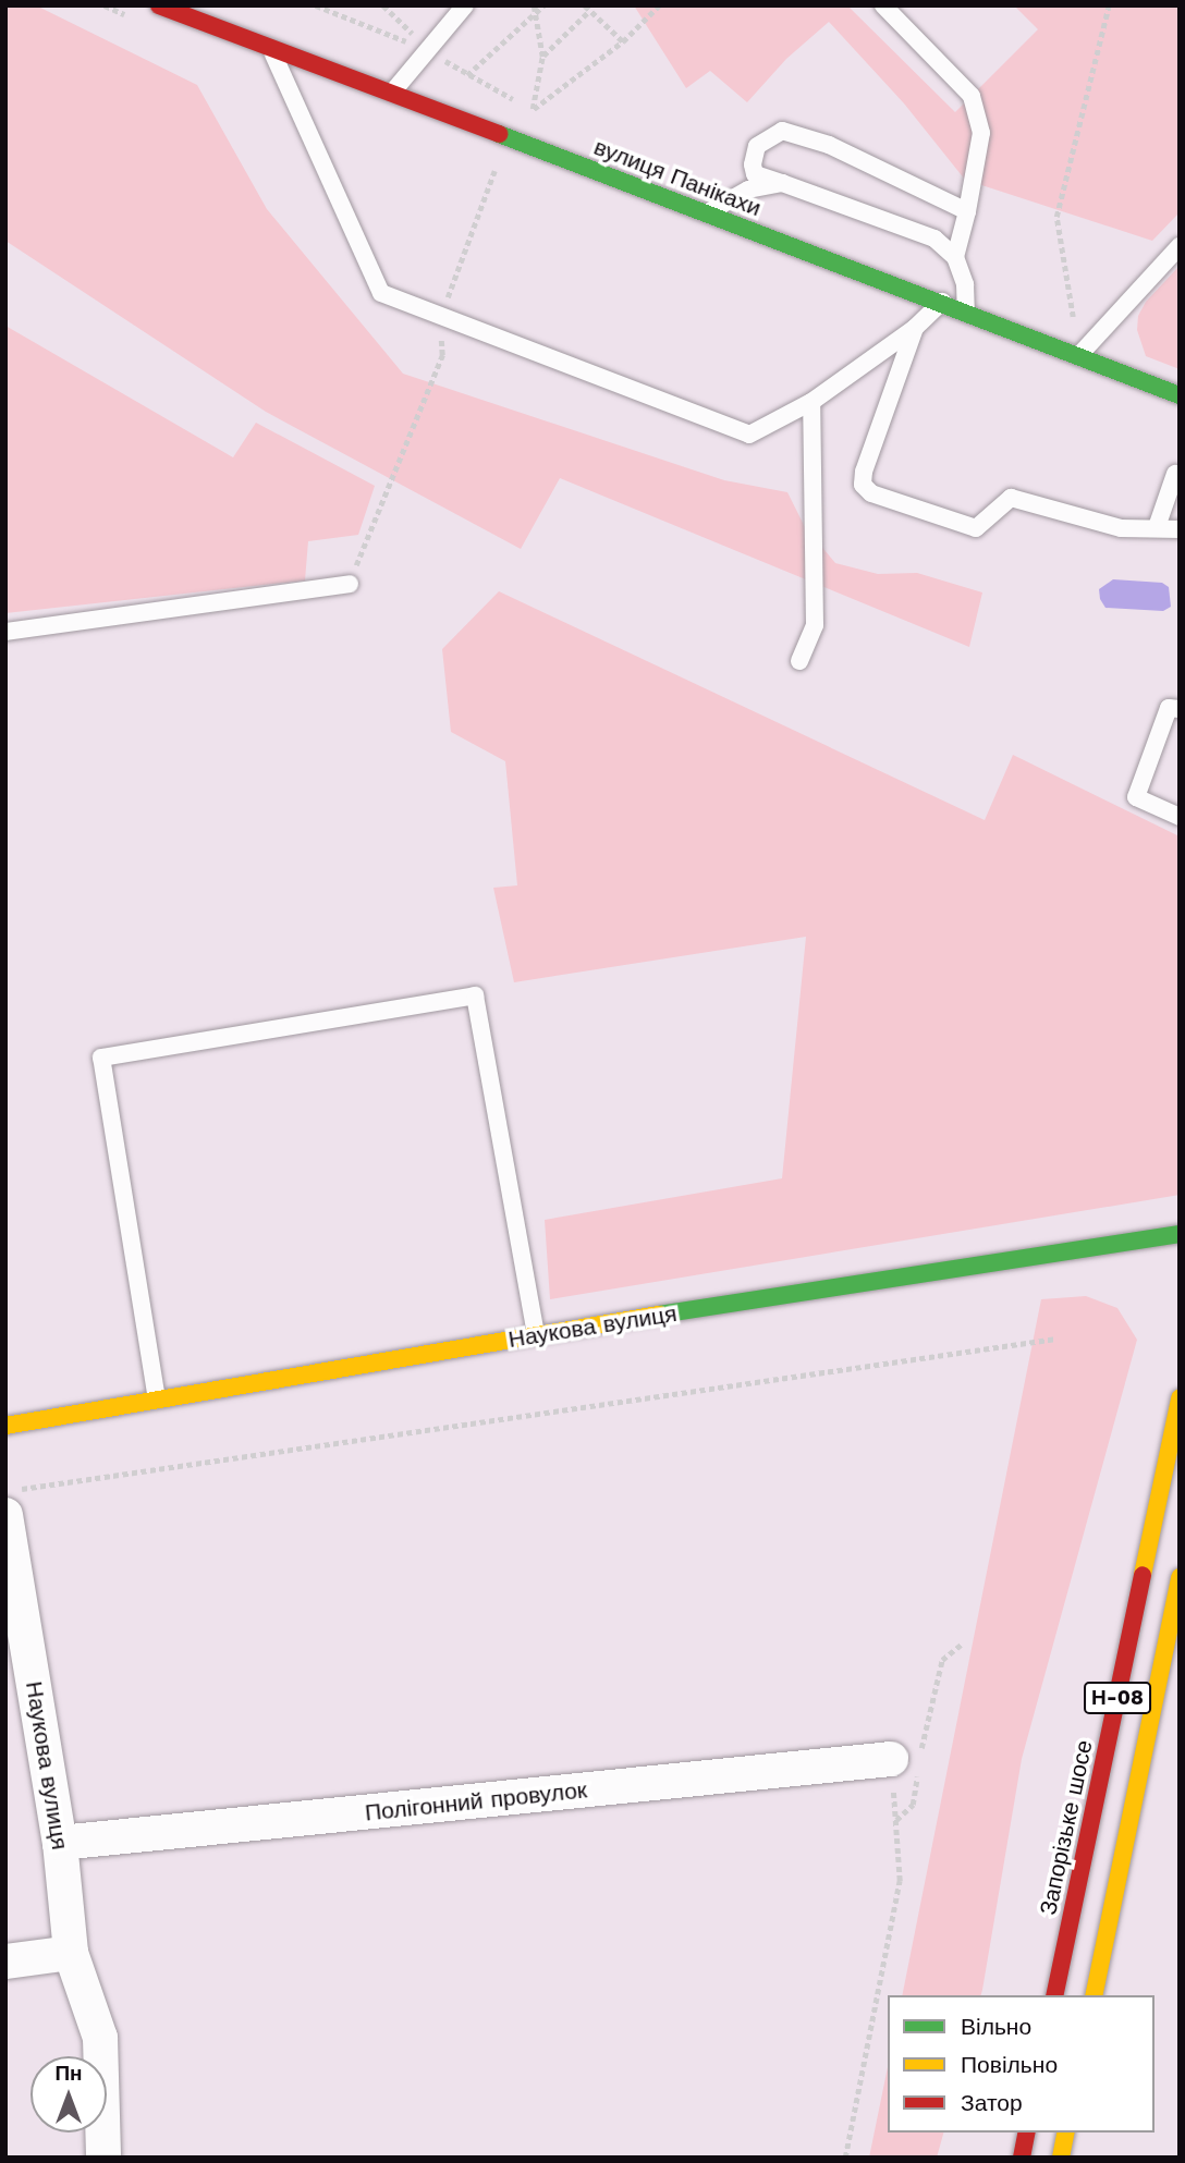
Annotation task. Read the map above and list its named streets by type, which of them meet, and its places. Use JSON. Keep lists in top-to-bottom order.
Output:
{
  "streets": {
    "street": [
      "вулиця Панікахи",
      "Наукова вулиця",
      "Н-08",
      "Полігонний провулок",
      "Запорізьке шосе"
    ]
  },
  "crossings": [
    ["Наукова вулиця", "Полігонний провулок"]
  ],
  "legend": ["Вільно", "Повільно", "Затор"],
  "north": "top"
}
